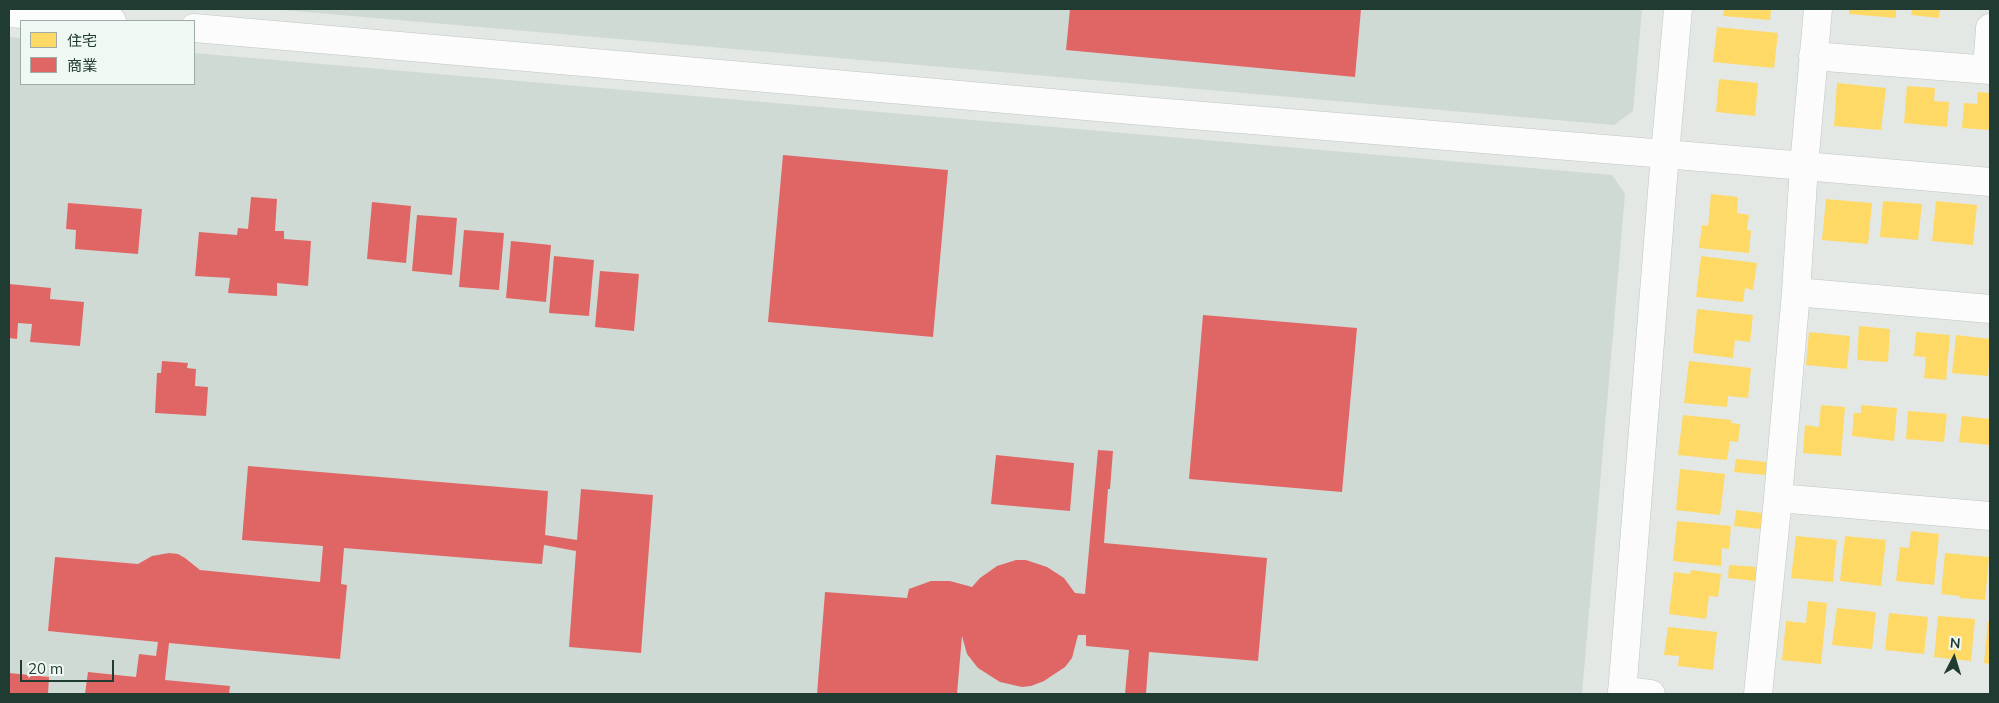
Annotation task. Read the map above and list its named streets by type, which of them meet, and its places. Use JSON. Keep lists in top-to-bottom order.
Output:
{
  "legend": ["住宅", "商業"],
  "scale_bar": "20 m",
  "north": "top"
}
